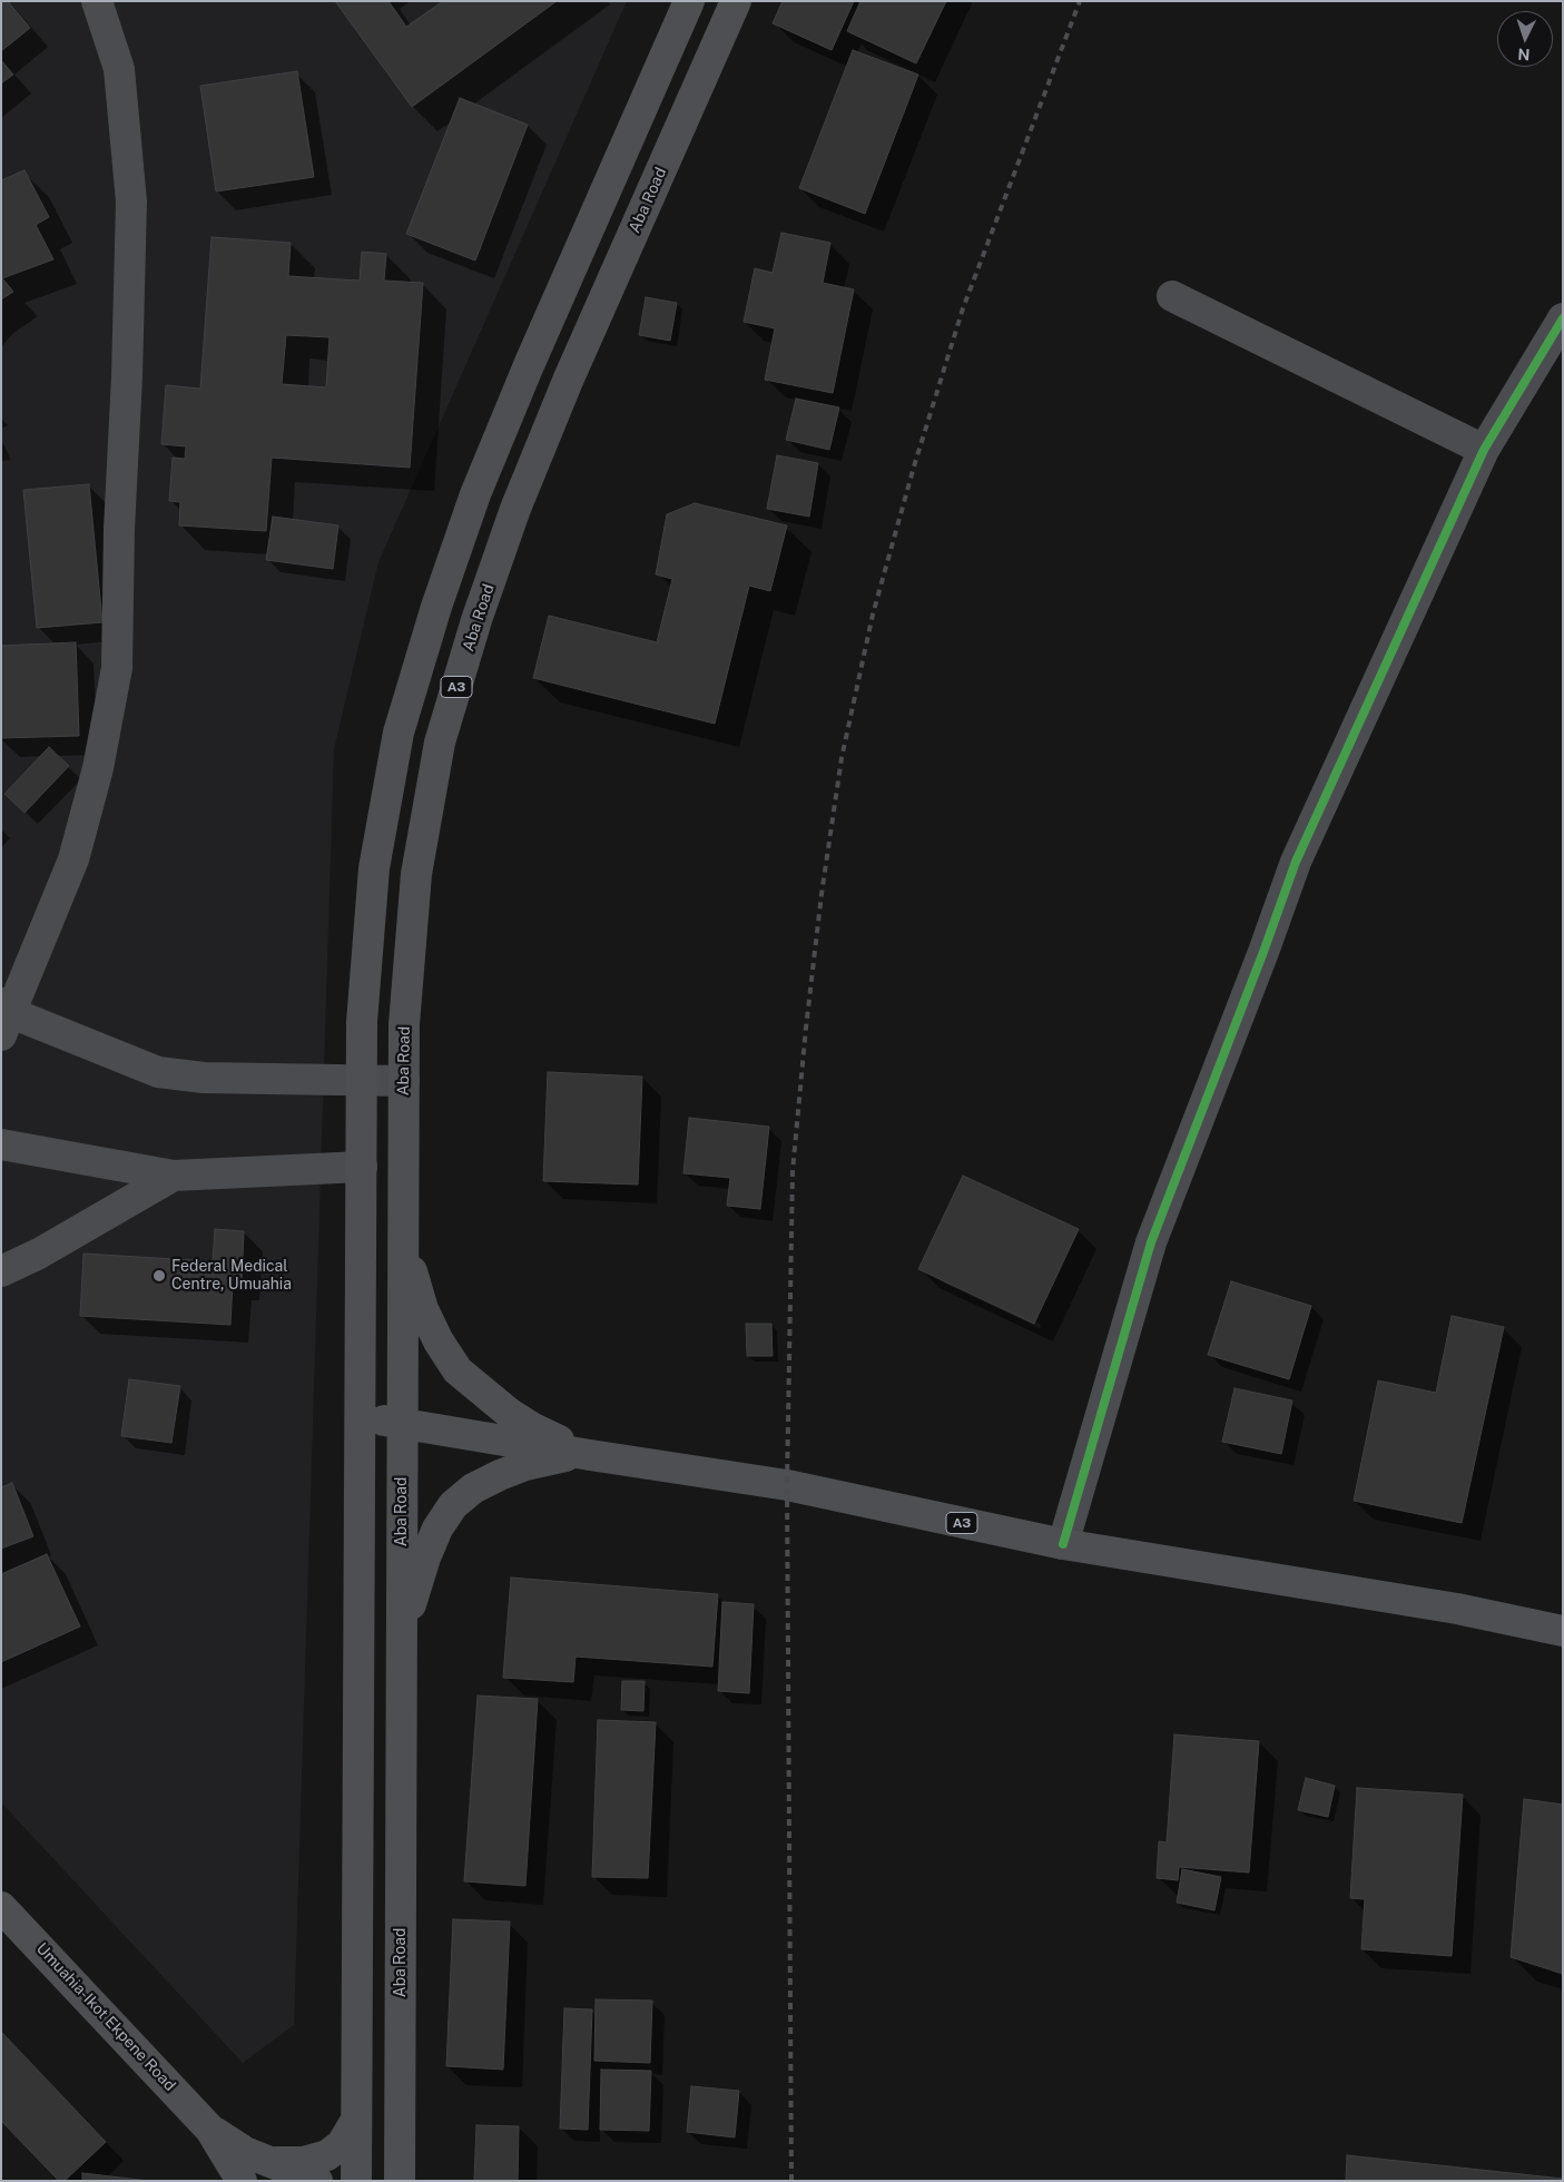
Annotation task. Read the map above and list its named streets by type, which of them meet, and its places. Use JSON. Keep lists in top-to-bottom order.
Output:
{
  "streets": {
    "main road": ["Aba Road", "A3", "Umuahia-Ikot Ekpene Road"]
  },
  "crossings": [
    ["Aba Road", "A3"]
  ],
  "places": ["Federal Medical Centre, Umuahia"],
  "north": "bottom"
}
